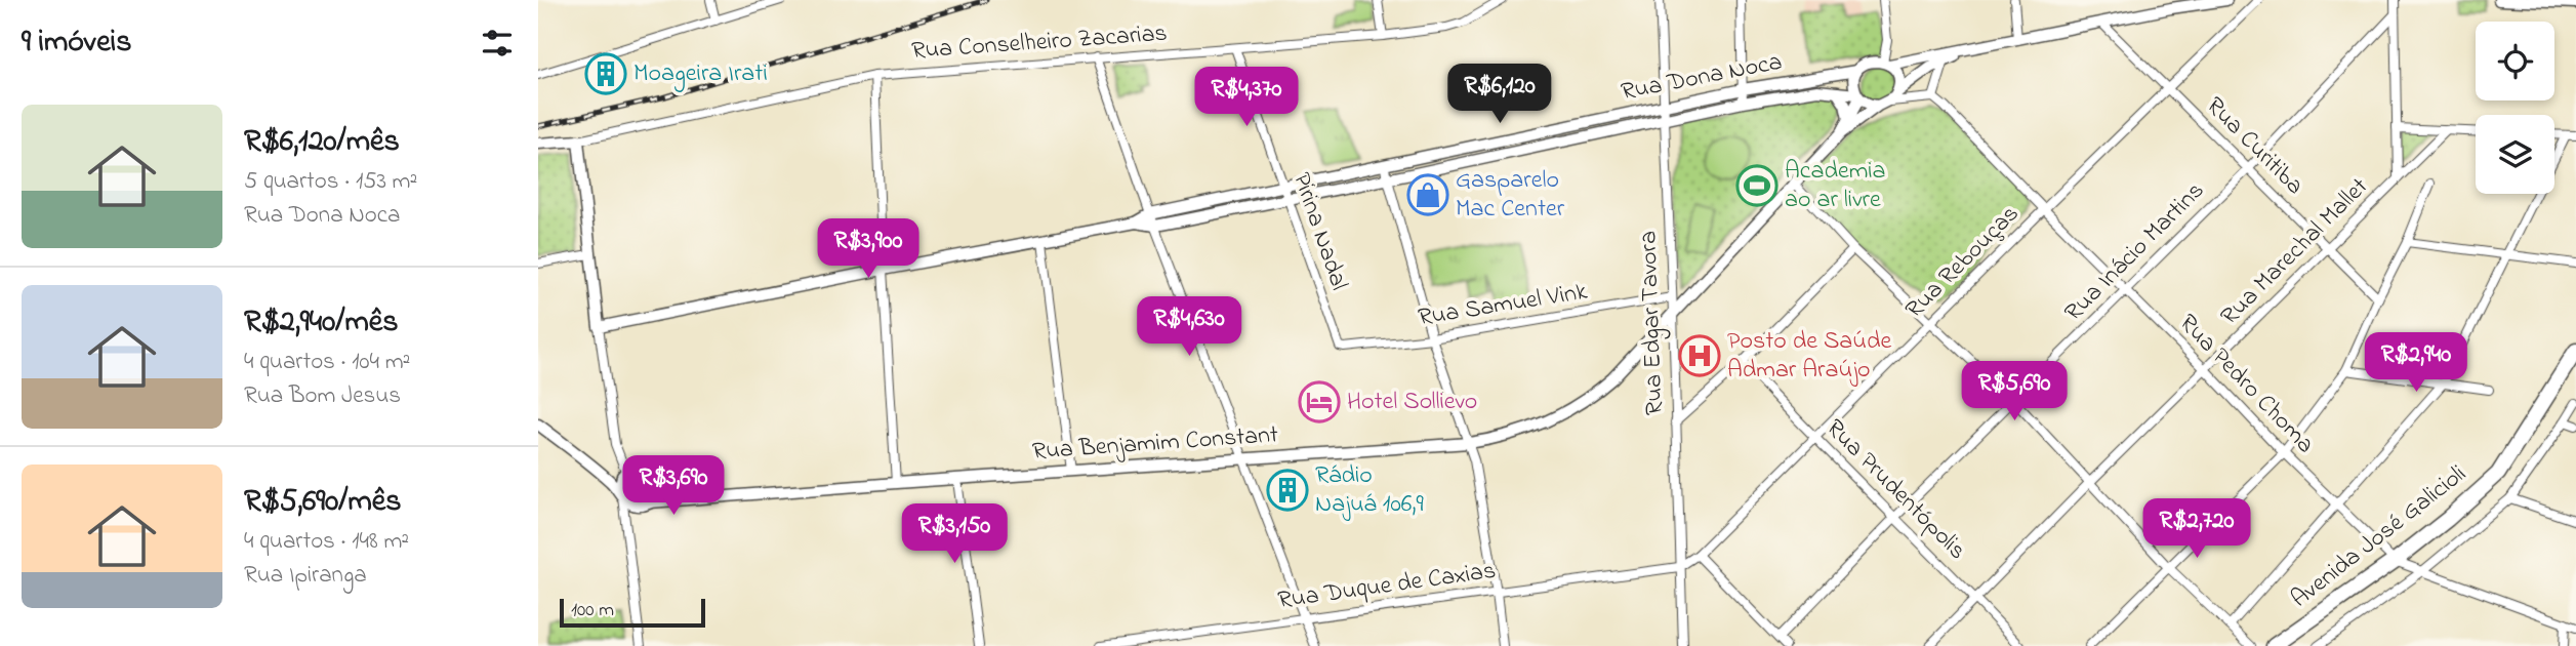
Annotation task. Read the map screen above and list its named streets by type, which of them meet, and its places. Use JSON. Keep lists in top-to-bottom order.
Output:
{
  "streets": {
    "highway": ["Avenida José Galicioli"],
    "main road": ["Rua Dona Noca", "Rua Benjamim Constant"],
    "street": [
      "Rua Conselheiro Zacarias",
      "Rua Curitiba",
      "Pirina Nadal",
      "Rua Inácio Martins",
      "Rua Marechal Mallet",
      "Rua Rebouças",
      "Rua Samuel Vink",
      "Rua Edgar Tavora",
      "Rua Pedro Choma",
      "Rua Prudentópolis",
      "Rua Duque de Caxias"
    ]
  },
  "crossings": [
    ["Rua Conselheiro Zacarias", "Pirina Nadal"],
    ["Rua Dona Noca", "Pirina Nadal"],
    ["Rua Dona Noca", "Rua Edgar Tavora"],
    ["Rua Dona Noca", "Rua Benjamim Constant"],
    ["Rua Curitiba", "Rua Inácio Martins"],
    ["Rua Curitiba", "Rua Marechal Mallet"],
    ["Rua Curitiba", "Rua Rebouças"],
    ["Pirina Nadal", "Rua Samuel Vink"],
    ["Rua Inácio Martins", "Rua Pedro Choma"],
    ["Rua Inácio Martins", "Rua Prudentópolis"],
    ["Rua Marechal Mallet", "Rua Pedro Choma"],
    ["Rua Marechal Mallet", "Rua Prudentópolis"],
    ["Rua Rebouças", "Rua Edgar Tavora"],
    ["Rua Rebouças", "Rua Pedro Choma"],
    ["Rua Rebouças", "Rua Prudentópolis"],
    ["Rua Rebouças", "Rua Duque de Caxias"],
    ["Rua Samuel Vink", "Rua Edgar Tavora"],
    ["Rua Edgar Tavora", "Rua Benjamim Constant"],
    ["Rua Edgar Tavora", "Rua Duque de Caxias"],
    ["Rua Pedro Choma", "Avenida José Galicioli"]
  ],
  "places": {
    "building": ["Moageira Irati", "Rádio Najuá 106,9"],
    "sports": ["Academia ao ar livre"],
    "shop": ["Gasparelo Mac Center"],
    "hospital": ["Posto de Saúde Admar Araújo"],
    "hotel": ["Hotel Sollievo"]
  },
  "scale_bar": "100 m",
  "page": {
    "heading": "9 imóveis",
    "price": [
      "R$6,120",
      "R$4,370",
      "R$3,900",
      "R$4,630",
      "R$2,940",
      "R$5,690",
      "R$3,690",
      "R$2,720",
      "R$3,150"
    ],
    "list": [
      {
        "name": "R$6,120/mês",
        "note": "5 quartos · 153 m² · Rua Dona Noca"
      },
      {
        "name": "R$2,940/mês",
        "note": "4 quartos · 104 m² · Rua Bom Jesus"
      },
      {
        "name": "R$5,690/mês",
        "note": "4 quartos · 148 m² · Rua Ipiranga"
      }
    ],
    "scale": "100 m"
  }
}
